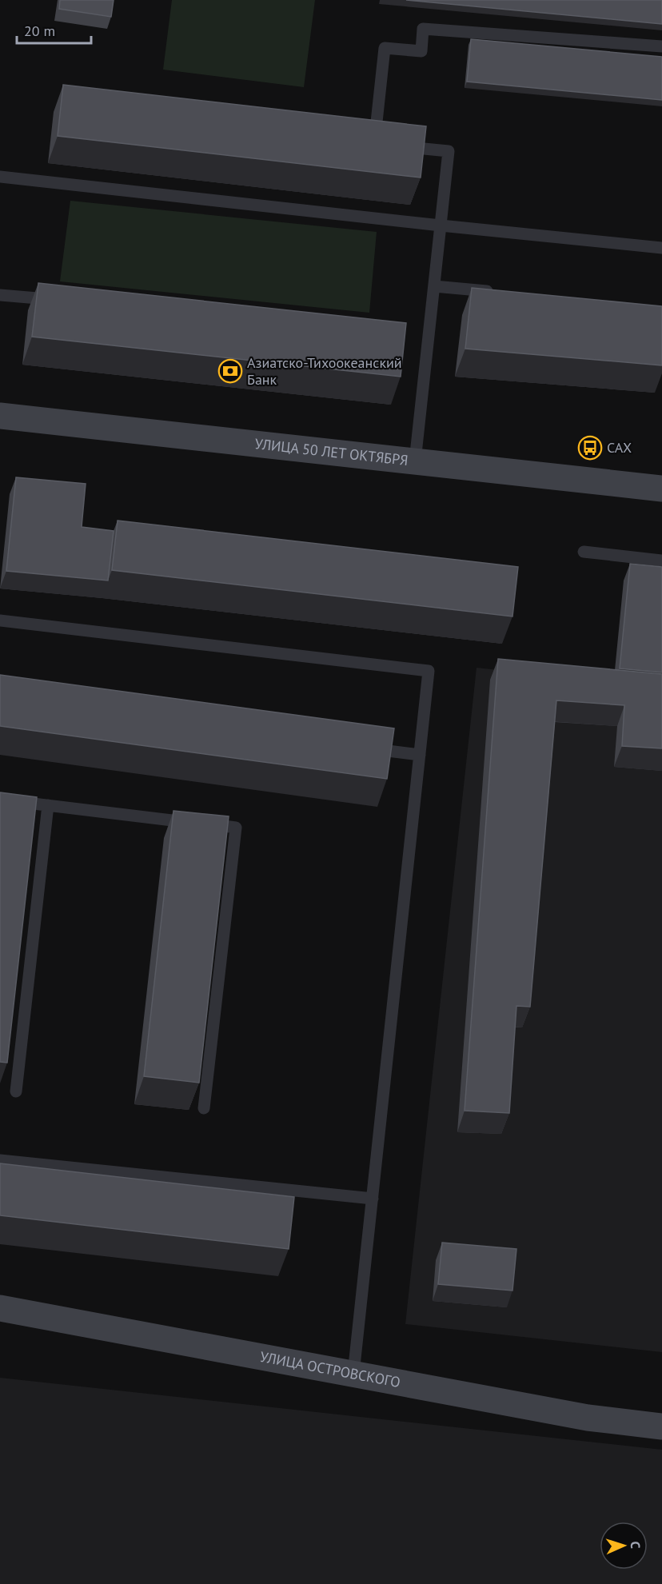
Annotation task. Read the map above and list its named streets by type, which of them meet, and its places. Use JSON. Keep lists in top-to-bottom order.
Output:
{
  "streets": {
    "street": ["УЛИЦА 50 ЛЕТ ОКТЯБРЯ", "УЛИЦА ОСТРОВСКОГО"]
  },
  "places": {
    "bank": ["Азиатско-Тихоокеанский Банк"],
    "bus stop": ["САХ"]
  },
  "scale_bar": "20 m",
  "north": "right"
}
